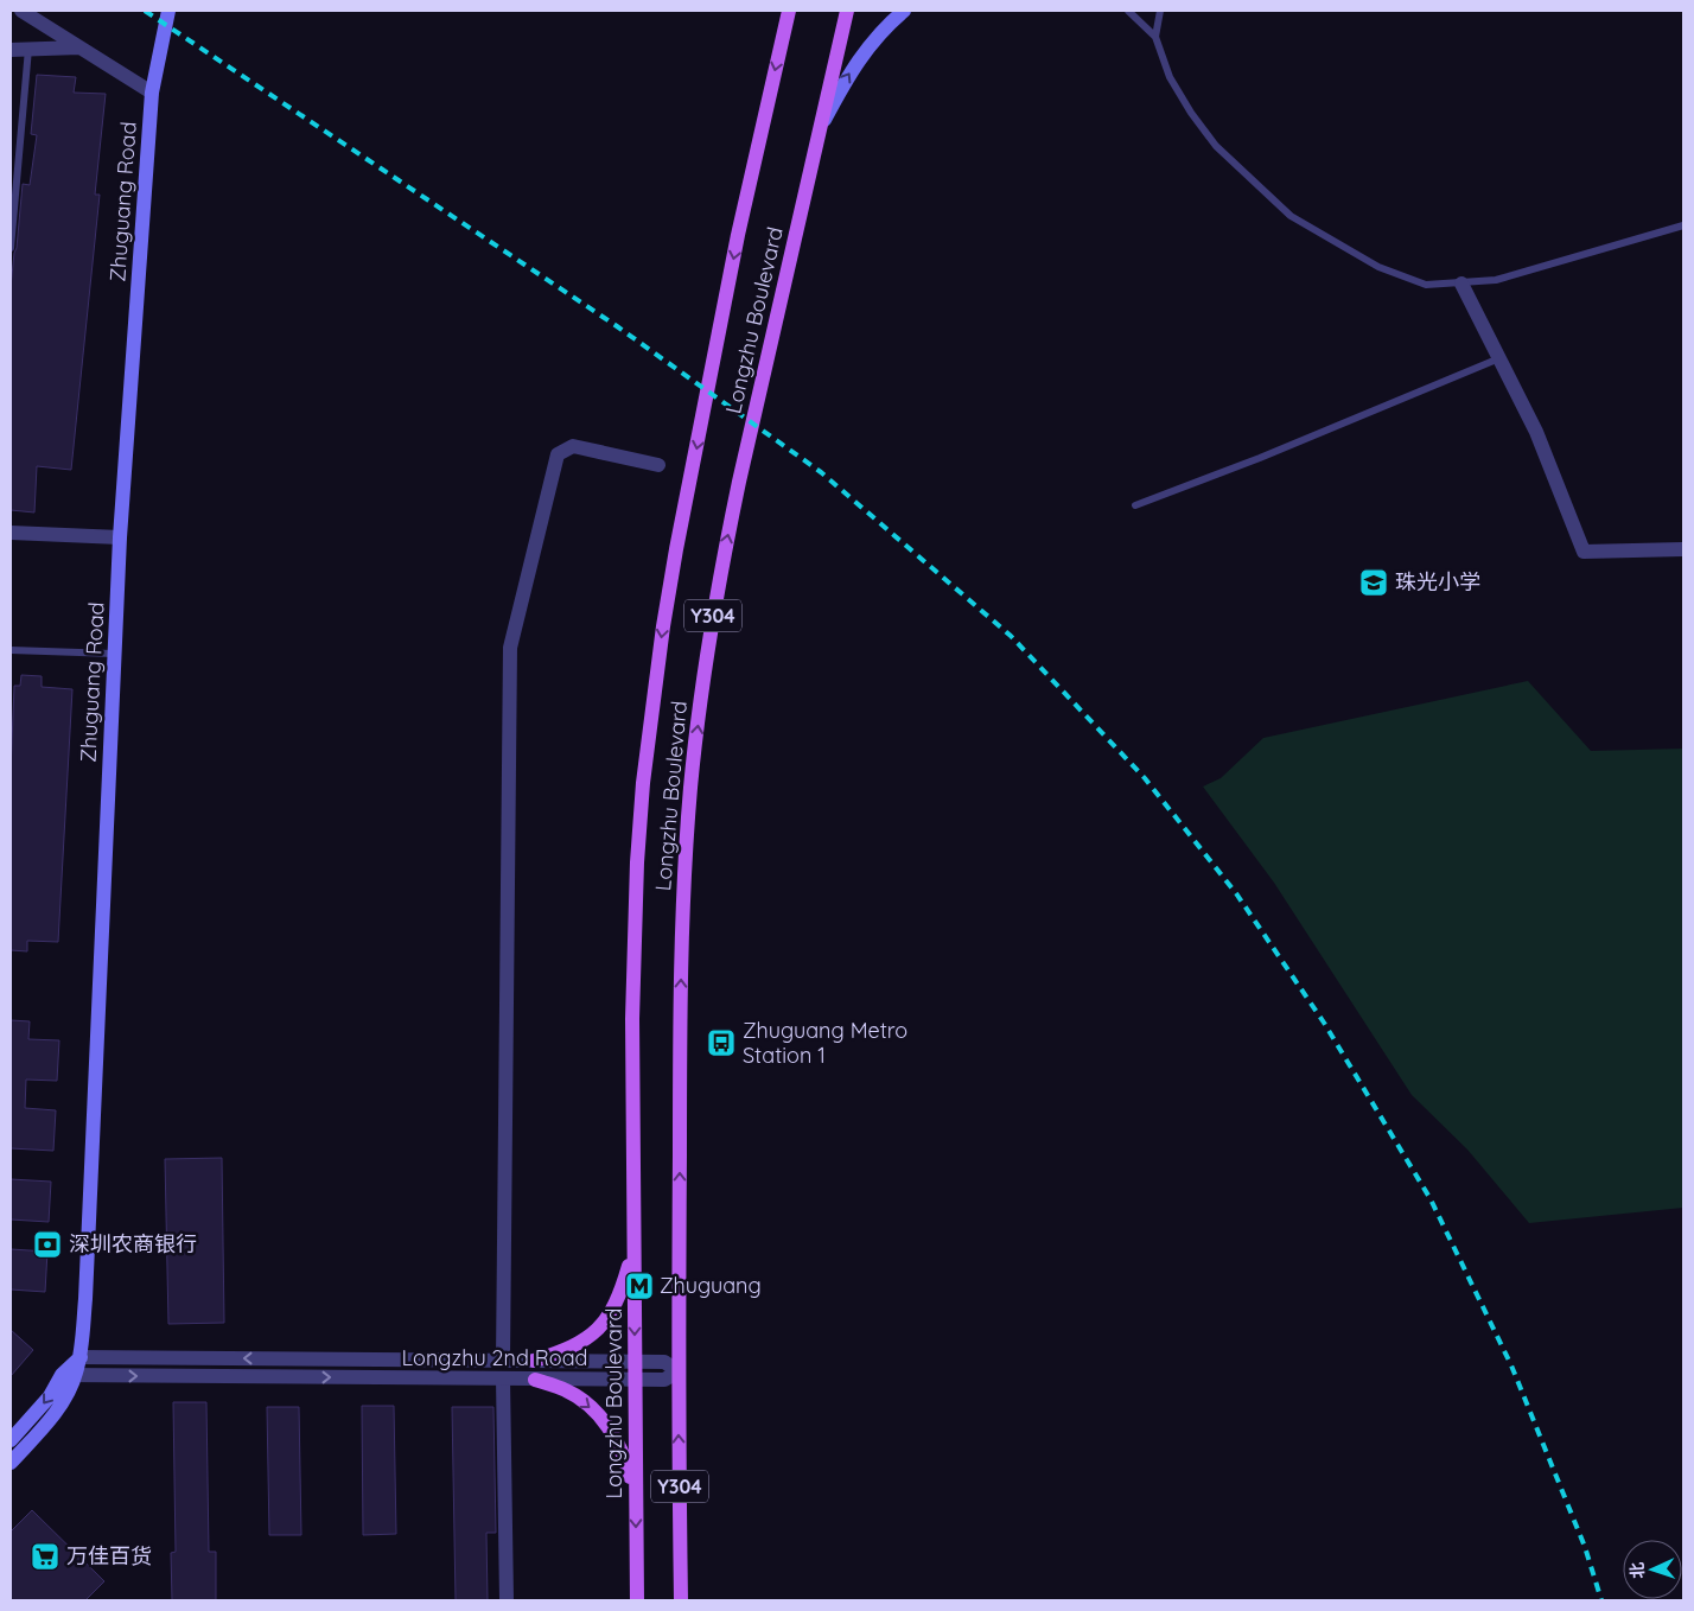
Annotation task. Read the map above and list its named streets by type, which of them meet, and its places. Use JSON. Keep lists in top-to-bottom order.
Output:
{
  "streets": {
    "main road": ["Zhuguang Road", "Longzhu Boulevard", "Y304"],
    "street": ["Longzhu 2nd Road"]
  },
  "crossings": [
    ["Zhuguang Road", "Longzhu 2nd Road"],
    ["Longzhu Boulevard", "Longzhu 2nd Road"]
  ],
  "places": {
    "school or university": ["珠光小学"],
    "bus stop": ["Zhuguang Metro Station 1"],
    "bank": ["深圳农商银行"],
    "metro station": ["Zhuguang"],
    "supermarket": ["万佳百货"]
  },
  "north": "left"
}
